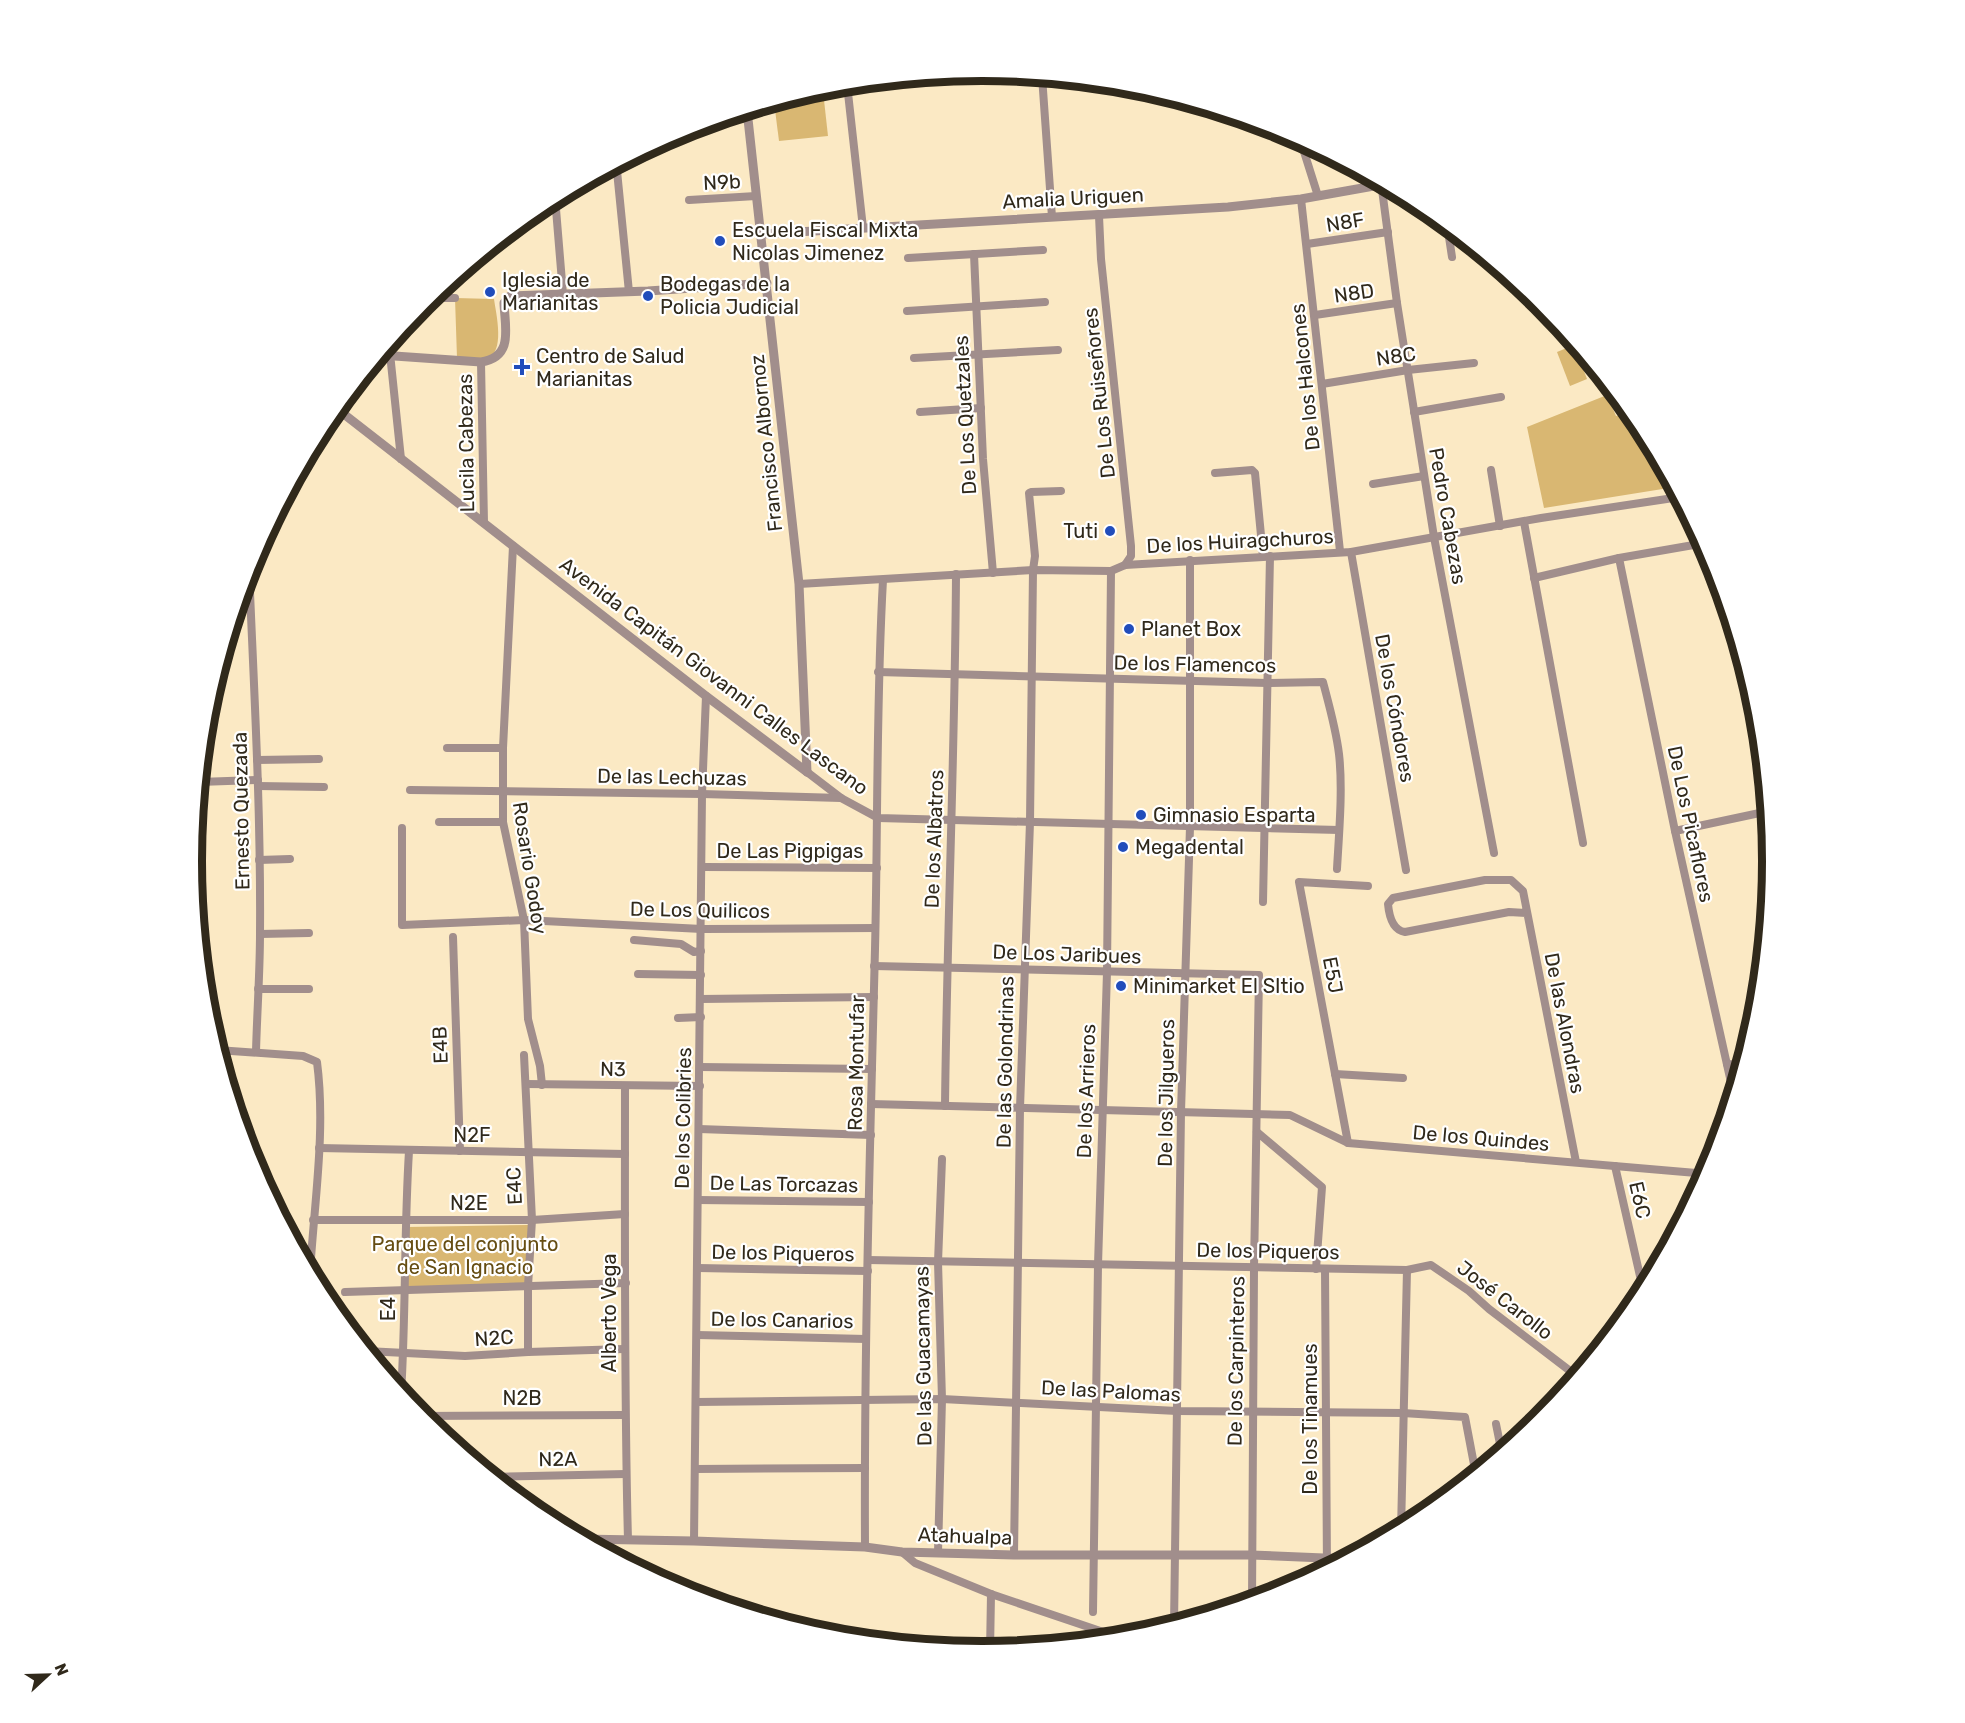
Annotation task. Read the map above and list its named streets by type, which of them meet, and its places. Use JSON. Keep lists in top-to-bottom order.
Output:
{
  "streets": {
    "street": [
      "N9b",
      "Amalia Uriguen",
      "N8F",
      "N8D",
      "N8C",
      "De los Halcones",
      "De Los Ruiseñores",
      "De Los Quetzales",
      "Lucila Cabezas",
      "Francisco Albornoz",
      "Pedro Cabezas",
      "De los Huiragchuros",
      "De los Flamencos",
      "Avenida Capitán Giovanni Calles Lascano",
      "De los Cóndores",
      "De las Lechuzas",
      "Ernesto Quezada",
      "De Los Picaflores",
      "De los Albatros",
      "De Las Pigpigas",
      "Rosario Godoy",
      "De Los Quilicos",
      "De Los Jaribues",
      "E5J",
      "De las Alondras",
      "E4B",
      "De las Golondrinas",
      "Rosa Montufar",
      "N3",
      "De los Arrieros",
      "De los Jilgueros",
      "De los Colibries",
      "N2F",
      "De los Quindes",
      "De Las Torcazas",
      "E4C",
      "E6C",
      "N2E",
      "De los Piqueros",
      "José Carollo",
      "E4",
      "Alberto Vega",
      "De los Canarios",
      "N2C",
      "De las Guacamayas",
      "De los Carpinteros",
      "De las Palomas",
      "N2B",
      "De los Tinamues",
      "N2A",
      "Atahualpa"
    ]
  },
  "crossings": [
    ["N9b", "Francisco Albornoz"],
    ["Amalia Uriguen", "De los Halcones"],
    ["Amalia Uriguen", "De Los Ruiseñores"],
    ["Amalia Uriguen", "Francisco Albornoz"],
    ["N8F", "De los Halcones"],
    ["N8F", "Pedro Cabezas"],
    ["N8D", "De los Halcones"],
    ["N8D", "Pedro Cabezas"],
    ["N8C", "De los Halcones"],
    ["N8C", "Pedro Cabezas"],
    ["De los Halcones", "De los Huiragchuros"],
    ["De Los Ruiseñores", "De los Huiragchuros"],
    ["De Los Quetzales", "De los Huiragchuros"],
    ["Lucila Cabezas", "Avenida Capitán Giovanni Calles Lascano"],
    ["Francisco Albornoz", "De los Huiragchuros"],
    ["Francisco Albornoz", "Avenida Capitán Giovanni Calles Lascano"],
    ["Pedro Cabezas", "De los Huiragchuros"],
    ["De los Huiragchuros", "De los Cóndores"],
    ["De los Huiragchuros", "De los Albatros"],
    ["De los Huiragchuros", "De las Golondrinas"],
    ["De los Huiragchuros", "Rosa Montufar"],
    ["De los Huiragchuros", "De los Arrieros"],
    ["De los Huiragchuros", "De los Jilgueros"],
    ["De los Flamencos", "Avenida Capitán Giovanni Calles Lascano"],
    ["De los Flamencos", "De los Albatros"],
    ["De los Flamencos", "De las Golondrinas"],
    ["De los Flamencos", "Rosa Montufar"],
    ["De los Flamencos", "De los Arrieros"],
    ["De los Flamencos", "De los Jilgueros"],
    ["Avenida Capitán Giovanni Calles Lascano", "De las Lechuzas"],
    ["Avenida Capitán Giovanni Calles Lascano", "De los Albatros"],
    ["Avenida Capitán Giovanni Calles Lascano", "Rosario Godoy"],
    ["Avenida Capitán Giovanni Calles Lascano", "De las Golondrinas"],
    ["Avenida Capitán Giovanni Calles Lascano", "Rosa Montufar"],
    ["Avenida Capitán Giovanni Calles Lascano", "De los Arrieros"],
    ["Avenida Capitán Giovanni Calles Lascano", "De los Jilgueros"],
    ["Avenida Capitán Giovanni Calles Lascano", "De los Colibries"],
    ["De las Lechuzas", "Rosario Godoy"],
    ["De las Lechuzas", "De los Colibries"],
    ["De los Albatros", "De Los Jaribues"],
    ["De Las Pigpigas", "Rosa Montufar"],
    ["De Las Pigpigas", "De los Colibries"],
    ["Rosario Godoy", "De Los Quilicos"],
    ["Rosario Godoy", "N3"],
    ["De Los Quilicos", "Rosa Montufar"],
    ["De Los Quilicos", "De los Colibries"],
    ["De Los Jaribues", "De las Golondrinas"],
    ["De Los Jaribues", "Rosa Montufar"],
    ["De Los Jaribues", "De los Arrieros"],
    ["De Los Jaribues", "De los Jilgueros"],
    ["De Los Jaribues", "De los Carpinteros"],
    ["E5J", "De los Quindes"],
    ["De las Alondras", "De los Quindes"],
    ["E4B", "N2F"],
    ["De las Golondrinas", "De los Piqueros"],
    ["De las Golondrinas", "De las Palomas"],
    ["De las Golondrinas", "Atahualpa"],
    ["Rosa Montufar", "De Las Torcazas"],
    ["Rosa Montufar", "De los Piqueros"],
    ["Rosa Montufar", "De los Canarios"],
    ["Rosa Montufar", "De las Palomas"],
    ["Rosa Montufar", "Atahualpa"],
    ["N3", "De los Colibries"],
    ["N3", "E4C"],
    ["N3", "Alberto Vega"],
    ["De los Arrieros", "De los Piqueros"],
    ["De los Arrieros", "De las Palomas"],
    ["De los Arrieros", "Atahualpa"],
    ["De los Jilgueros", "De los Piqueros"],
    ["De los Jilgueros", "De las Palomas"],
    ["De los Jilgueros", "Atahualpa"],
    ["De los Colibries", "De Las Torcazas"],
    ["De los Colibries", "De los Piqueros"],
    ["De los Colibries", "De los Canarios"],
    ["De los Colibries", "De las Palomas"],
    ["De los Colibries", "Atahualpa"],
    ["N2F", "E4C"],
    ["N2F", "E4"],
    ["N2F", "Alberto Vega"],
    ["De los Quindes", "E6C"],
    ["De los Quindes", "De los Carpinteros"],
    ["E4C", "N2E"],
    ["E4C", "N2C"],
    ["N2E", "E4"],
    ["N2E", "Alberto Vega"],
    ["De los Piqueros", "José Carollo"],
    ["De los Piqueros", "De las Guacamayas"],
    ["De los Piqueros", "De los Carpinteros"],
    ["De los Piqueros", "De los Tinamues"],
    ["E4", "N2C"],
    ["Alberto Vega", "N2C"],
    ["Alberto Vega", "N2B"],
    ["Alberto Vega", "N2A"],
    ["Alberto Vega", "Atahualpa"],
    ["De las Guacamayas", "De las Palomas"],
    ["De las Guacamayas", "Atahualpa"],
    ["De los Carpinteros", "De las Palomas"],
    ["De los Carpinteros", "Atahualpa"],
    ["De las Palomas", "De los Tinamues"],
    ["De los Tinamues", "Atahualpa"]
  ],
  "parks": ["Parque del conjunto de San Ignacio"],
  "places": {
    "other": [
      "Escuela Fiscal Mixta Nicolas Jimenez",
      "Iglesia de Marianitas",
      "Bodegas de la Policia Judicial",
      "Tuti",
      "Planet Box",
      "Gimnasio Esparta",
      "Megadental",
      "Minimarket El SItio"
    ],
    "health": ["Centro de Salud Marianitas"]
  },
  "north": "right"
}
